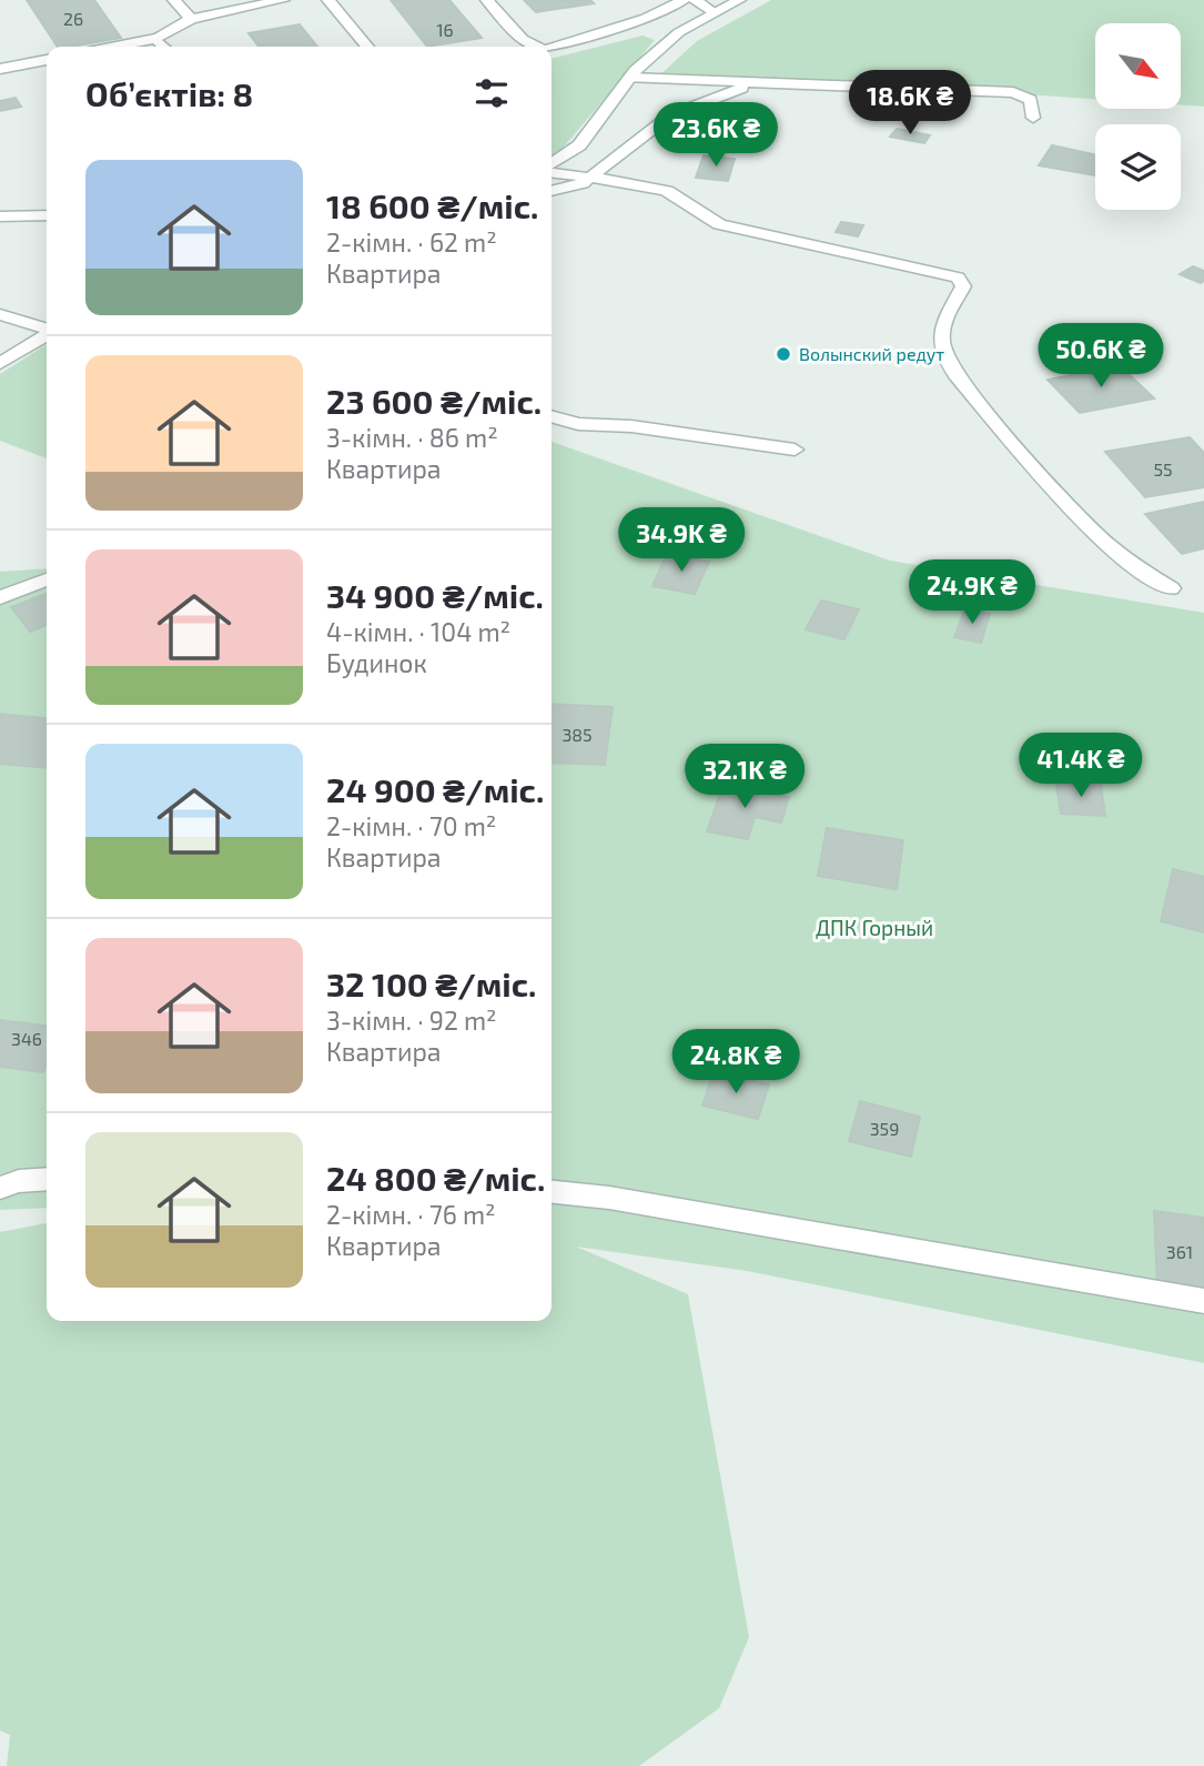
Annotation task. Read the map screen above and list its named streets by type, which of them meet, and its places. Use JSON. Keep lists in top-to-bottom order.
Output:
{
  "parks": ["ДПК Горный"],
  "places": ["Волынский редут"],
  "house_numbers": [
    "26",
    "16",
    "55",
    "385",
    "346",
    "359",
    "361"
  ],
  "north": "bottom right",
  "page": {
    "heading": "Об’єктів: 8",
    "price": [
      "18.6K ₴",
      "23.6K ₴",
      "50.6K ₴",
      "34.9K ₴",
      "24.9K ₴",
      "41.4K ₴",
      "32.1K ₴",
      "24.8K ₴"
    ],
    "list": [
      {
        "name": "18 600 ₴/міс.",
        "note": "2-кімн. · 62 m² · Квартира"
      },
      {
        "name": "23 600 ₴/міс.",
        "note": "3-кімн. · 86 m² · Квартира"
      },
      {
        "name": "34 900 ₴/міс.",
        "note": "4-кімн. · 104 m² · Будинок"
      },
      {
        "name": "24 900 ₴/міс.",
        "note": "2-кімн. · 70 m² · Квартира"
      },
      {
        "name": "32 100 ₴/міс.",
        "note": "3-кімн. · 92 m² · Квартира"
      },
      {
        "name": "24 800 ₴/міс.",
        "note": "2-кімн. · 76 m² · Квартира"
      }
    ]
  }
}
